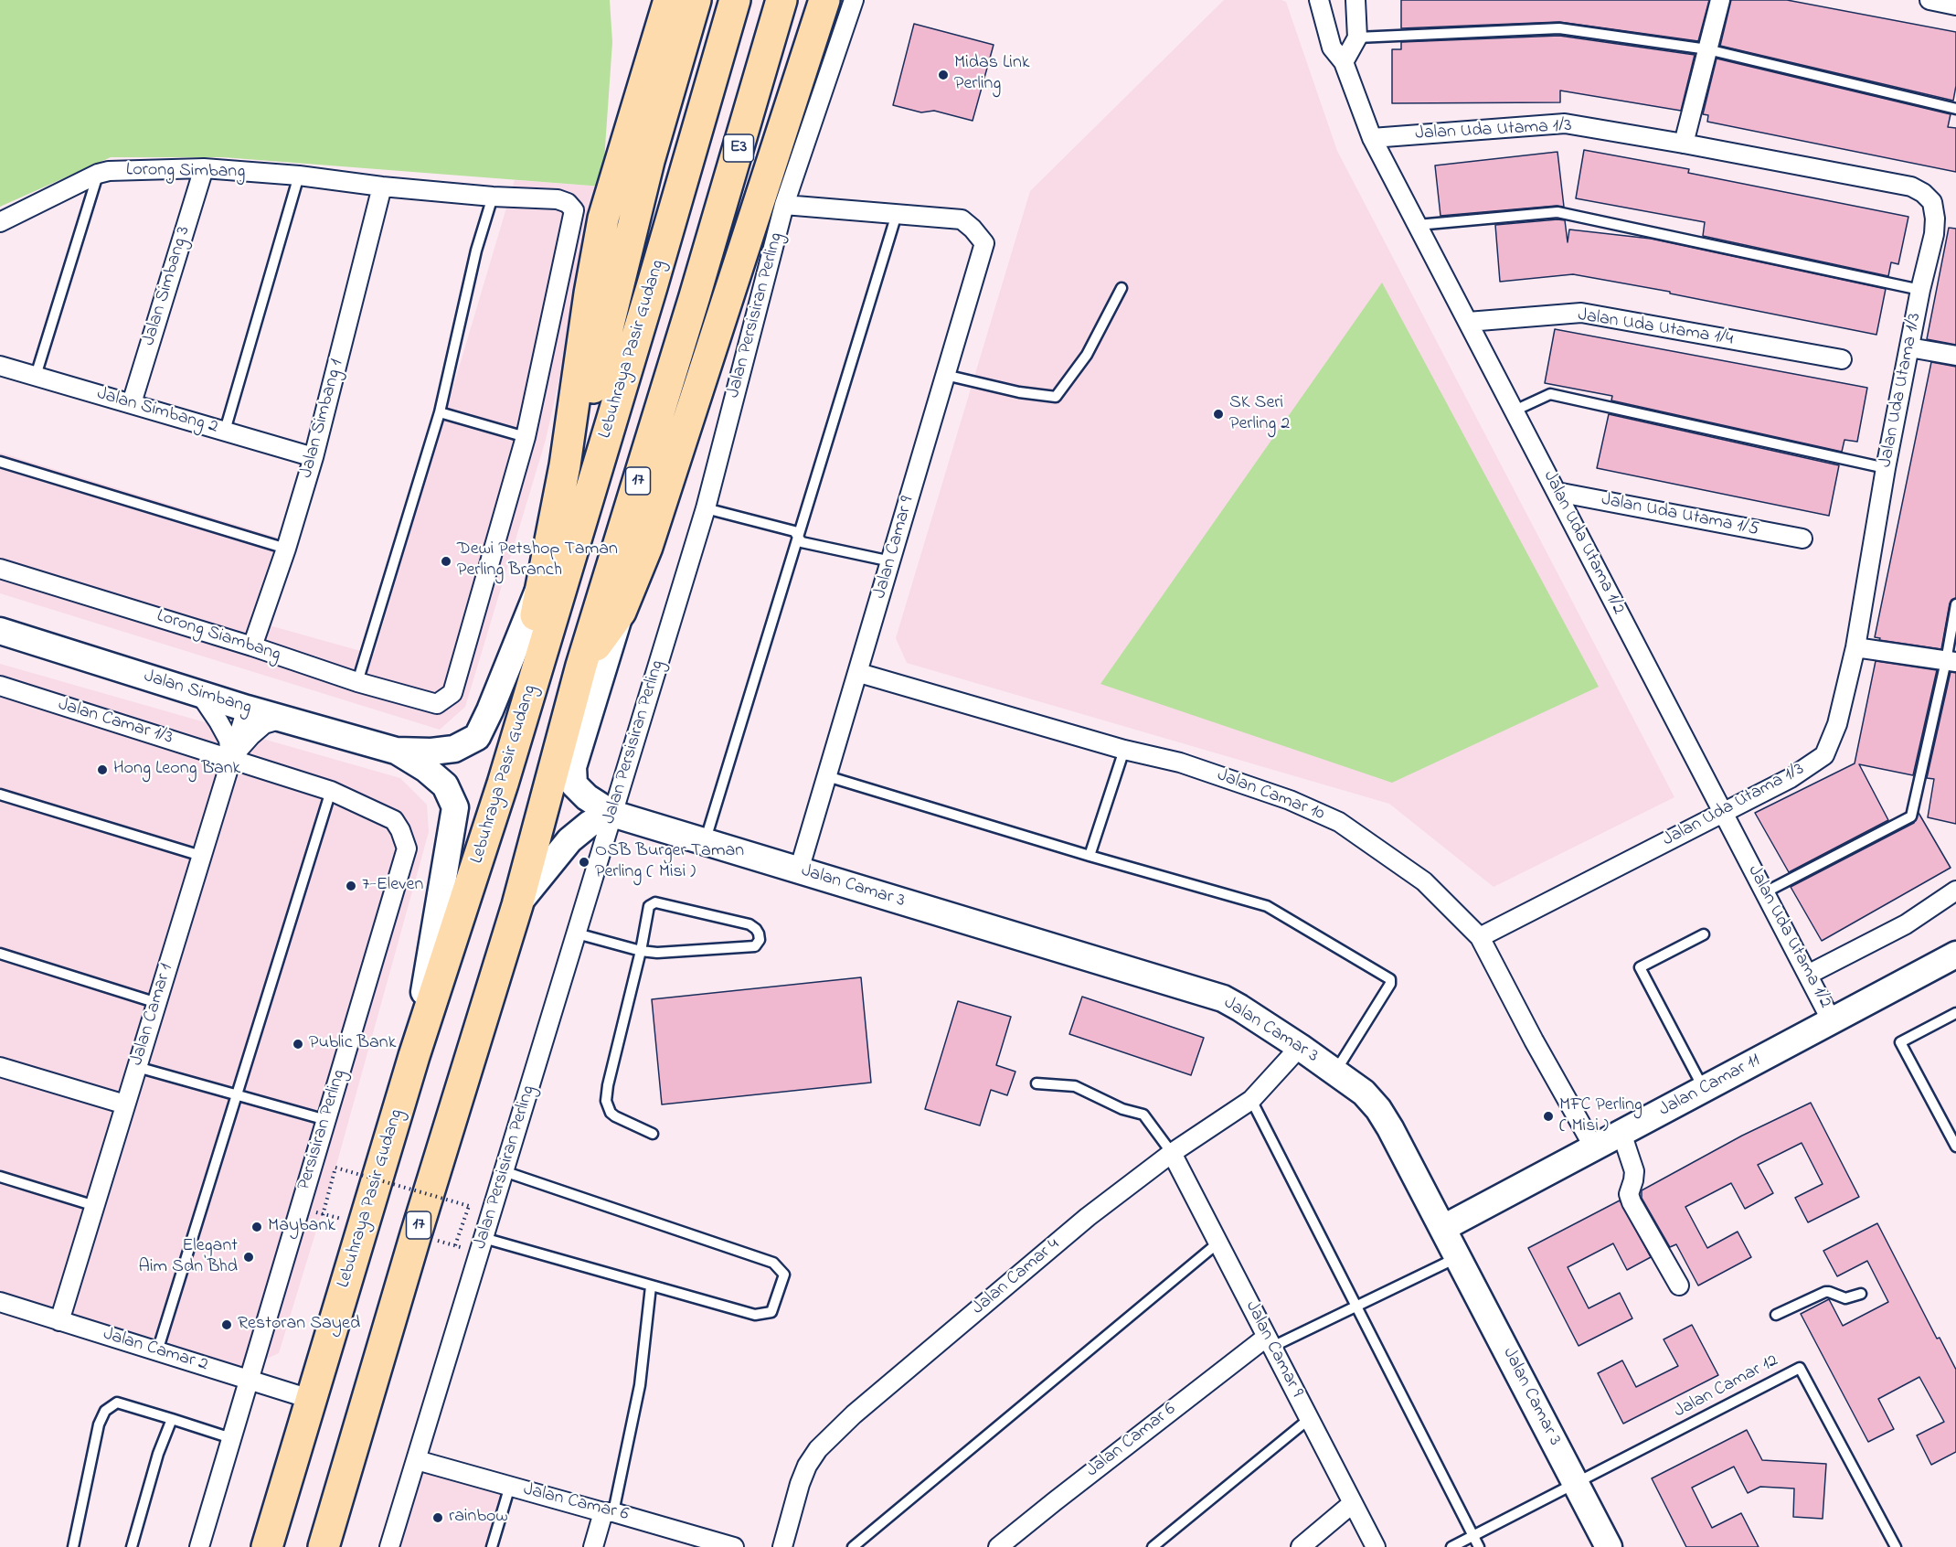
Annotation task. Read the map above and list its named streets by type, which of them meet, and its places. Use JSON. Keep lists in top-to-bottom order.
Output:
{
  "streets": {
    "highway": ["E3", "Lebuhraya Pasir Gudang", "17"],
    "street": [
      "Jalan Uda Utama 1/3",
      "Lorong Simbang",
      "Jalan Simbang 3",
      "Jalan Persisiran Perling",
      "Jalan Uda Utama 1/4",
      "Jalan Simbang 2",
      "Jalan Simbang 1",
      "Jalan Uda Utama 1/5",
      "Jalan Uda Utama 1/2",
      "Jalan Camar 9",
      "Lorong Siambang",
      "Jalan Simbang",
      "Jalan Camar 1/3",
      "Jalan Camar 10",
      "Jalan Camar 3",
      "Jalan Camar 1",
      "Jalan Camar 11",
      "Persisiran Perling",
      "Jalan Camar 4",
      "Jalan Camar 2",
      "Jalan Camar 6"
    ],
    "lane": ["Jalan Camar 12"]
  },
  "crossings": [
    ["Jalan Uda Utama 1/3", "Jalan Uda Utama 1/2"],
    ["Jalan Uda Utama 1/3", "Jalan Camar 10"],
    ["E3", "17"],
    ["Lorong Simbang", "Jalan Simbang 3"],
    ["Lorong Simbang", "Jalan Simbang 1"],
    ["Jalan Simbang 3", "Jalan Simbang 2"],
    ["Jalan Persisiran Perling", "Jalan Camar 3"],
    ["Jalan Persisiran Perling", "Jalan Camar 6"],
    ["Jalan Uda Utama 1/4", "Jalan Uda Utama 1/2"],
    ["Lebuhraya Pasir Gudang", "Jalan Camar 2"],
    ["Jalan Simbang 2", "Jalan Simbang 1"],
    ["Jalan Simbang 1", "Lorong Siambang"],
    ["Jalan Uda Utama 1/5", "Jalan Uda Utama 1/2"],
    ["Jalan Uda Utama 1/2", "Jalan Camar 11"],
    ["Jalan Camar 9", "Jalan Camar 10"],
    ["Jalan Camar 9", "Jalan Camar 3"],
    ["Jalan Camar 9", "Jalan Camar 4"],
    ["Jalan Camar 9", "Jalan Camar 6"],
    ["Jalan Simbang", "Jalan Camar 1"],
    ["Jalan Camar 1/3", "Jalan Camar 1"],
    ["Jalan Camar 1/3", "Persisiran Perling"],
    ["Jalan Camar 10", "Jalan Camar 11"],
    ["Jalan Camar 3", "Jalan Camar 11"],
    ["Jalan Camar 3", "Jalan Camar 4"],
    ["Jalan Camar 3", "Jalan Camar 12"],
    ["Jalan Camar 1", "Jalan Camar 2"],
    ["Persisiran Perling", "Jalan Camar 2"]
  ],
  "places": [
    "Midas Link Perling",
    "SK Seri Perling 2",
    "Dewi Petshop Taman Perling Branch",
    "Hong Leong Bank",
    "OSB Burger Taman Perling ( Misi )",
    "7-Eleven",
    "Public Bank",
    "MFC Perling ( Misi )",
    "Maybank",
    "Elegant Aim Sdn Bhd",
    "Restoran Sayed",
    "rainbow"
  ]
}
